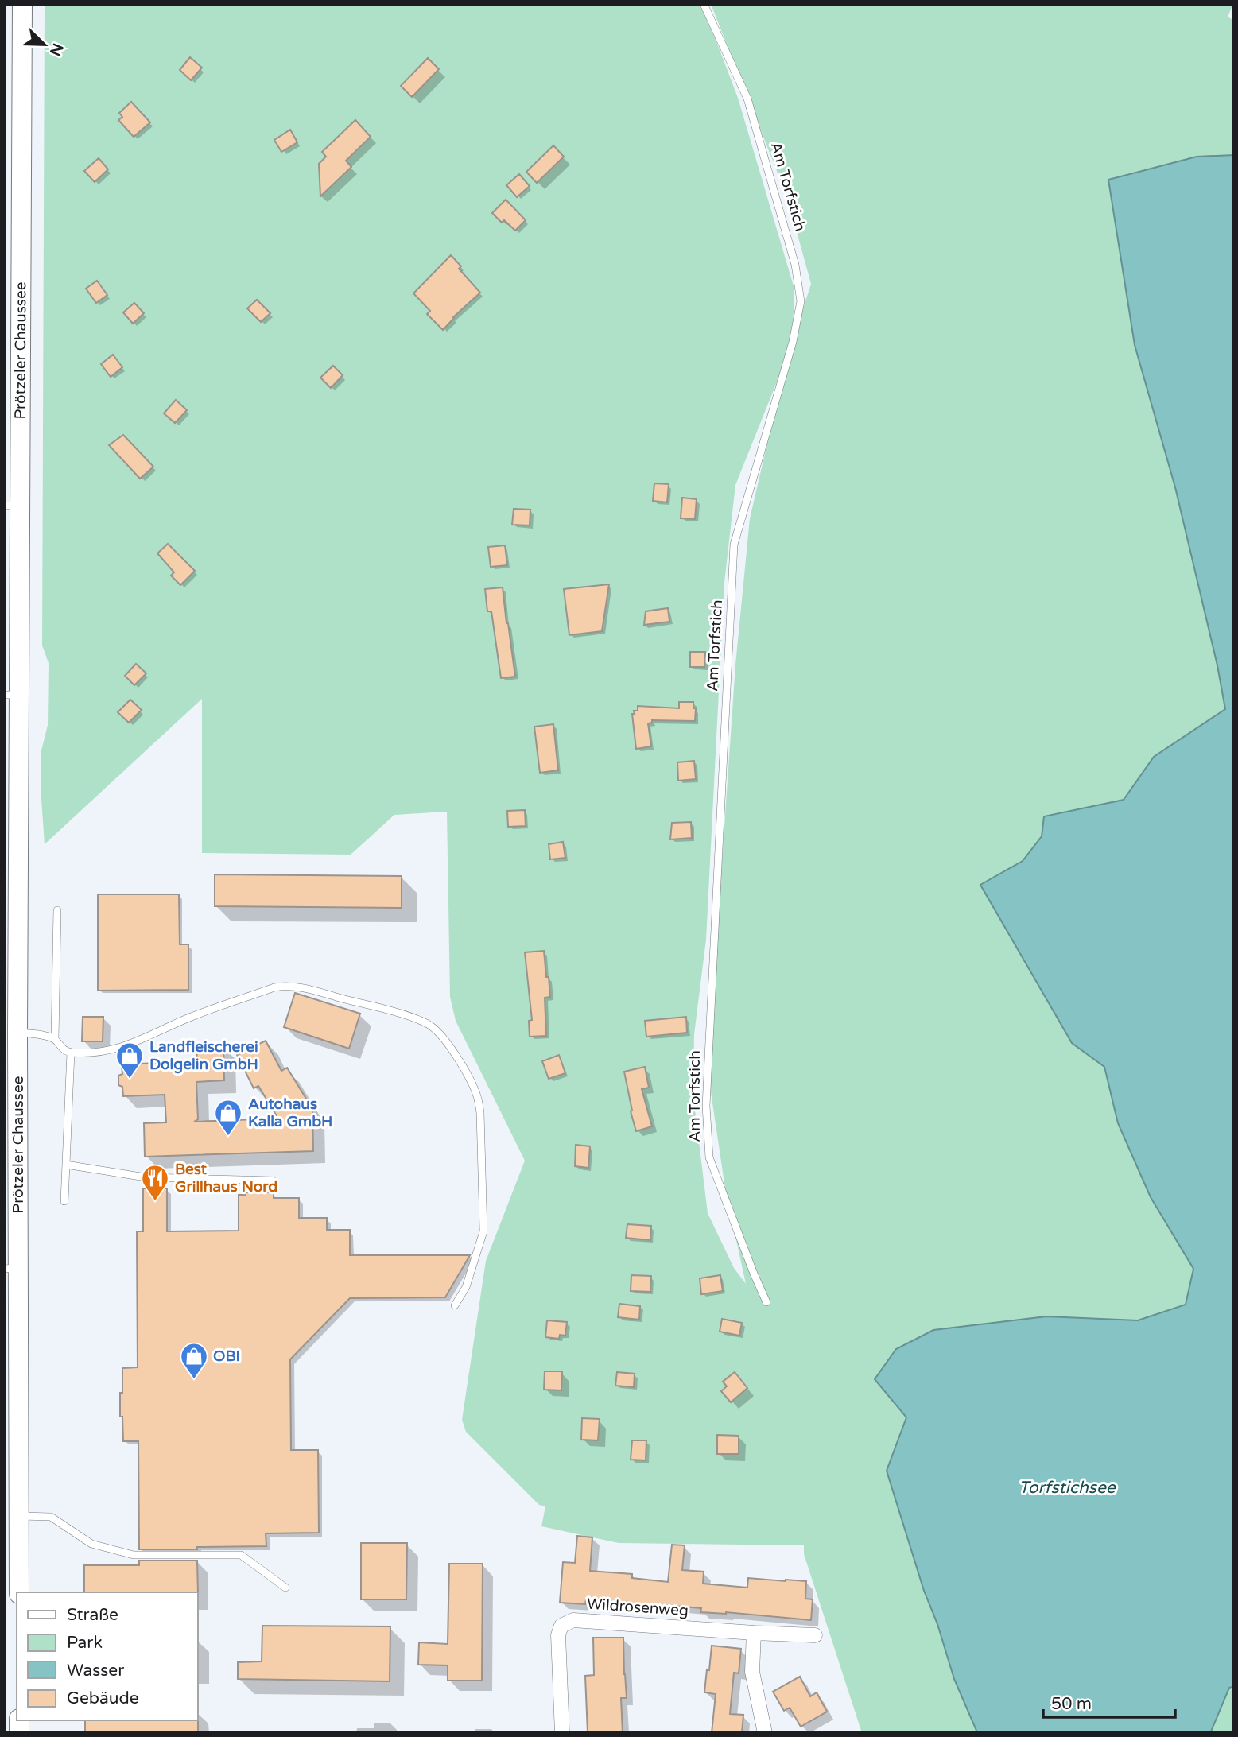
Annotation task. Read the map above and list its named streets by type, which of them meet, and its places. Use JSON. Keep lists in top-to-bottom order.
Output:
{
  "streets": {
    "main road": ["Prötzeler Chaussee"],
    "street": ["Wildrosenweg"],
    "lane": ["Am Torfstich"]
  },
  "water": ["Torfstichsee"],
  "places": {
    "shop": ["Landfleischerei Dolgelin GmbH", "Autohaus Kalla GmbH", "OBI"],
    "restaurant": ["Best Grillhaus Nord"]
  },
  "legend": [
    "Straße",
    "Park",
    "Wasser",
    "Gebäude"
  ],
  "scale_bar": "50 m",
  "north": "bottom right"
}
